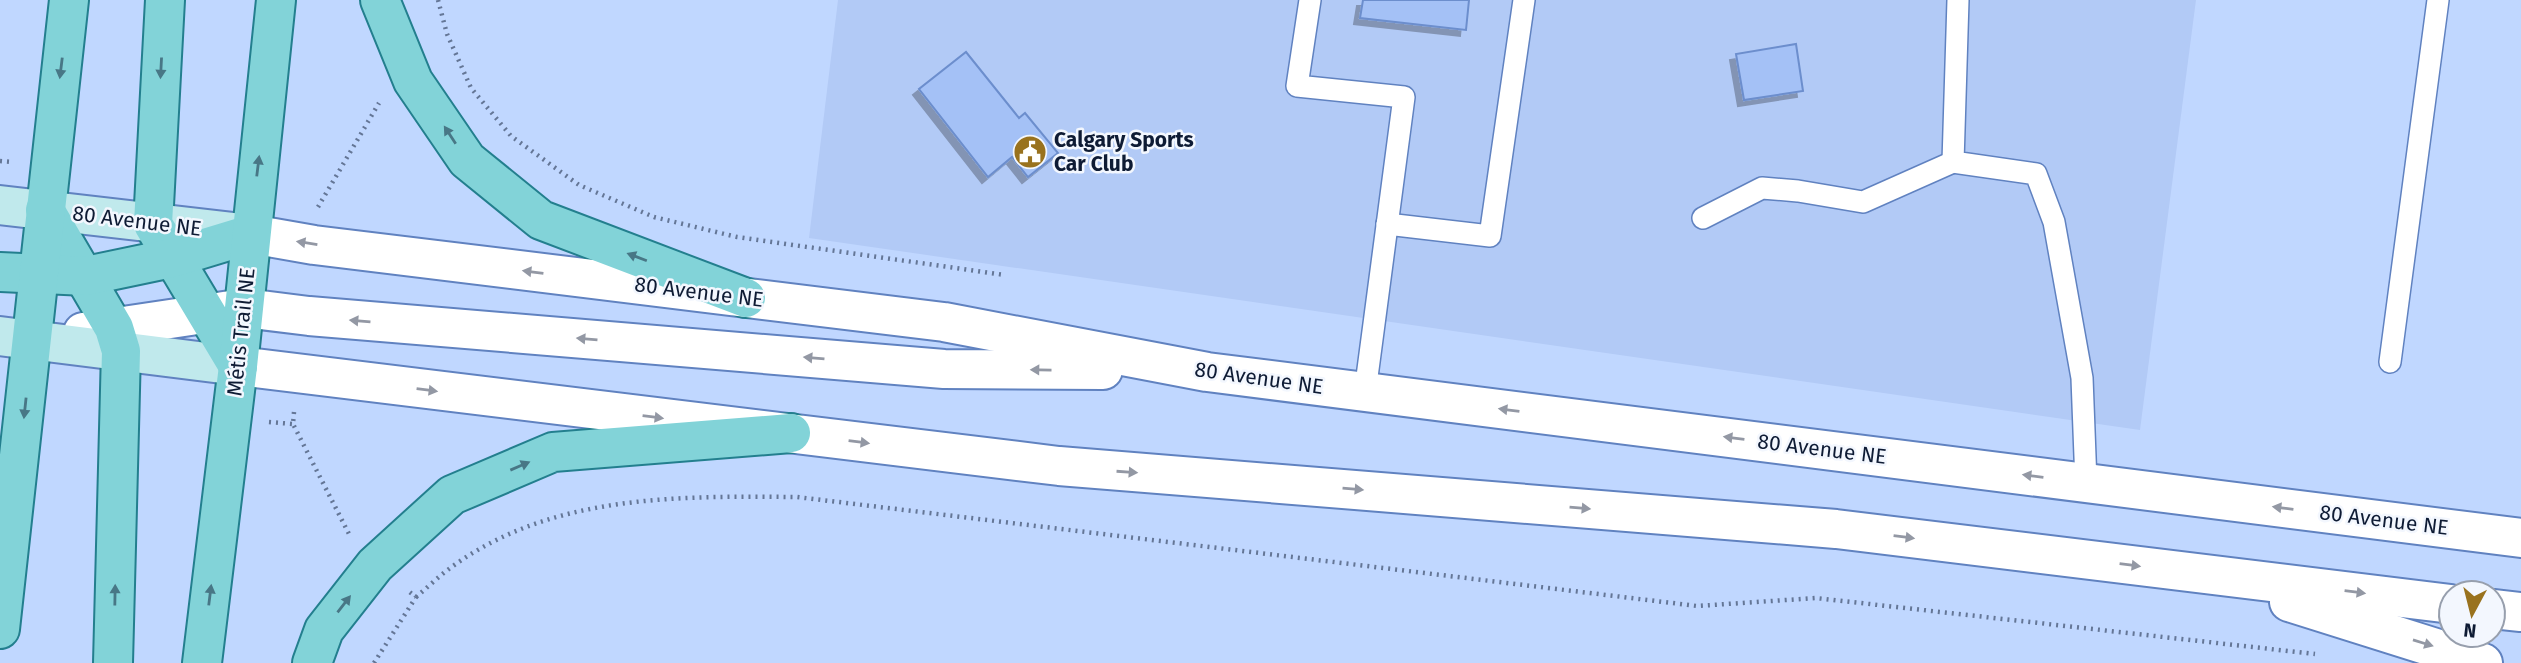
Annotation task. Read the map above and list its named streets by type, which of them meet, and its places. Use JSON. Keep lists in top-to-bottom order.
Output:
{
  "streets": {
    "main road": ["80 Avenue NE", "Métis Trail NE"]
  },
  "crossings": [
    ["80 Avenue NE", "Métis Trail NE"]
  ],
  "one_way": ["80 Avenue NE"],
  "places": {
    "public building": ["Calgary Sports Car Club"]
  },
  "north": "bottom"
}
